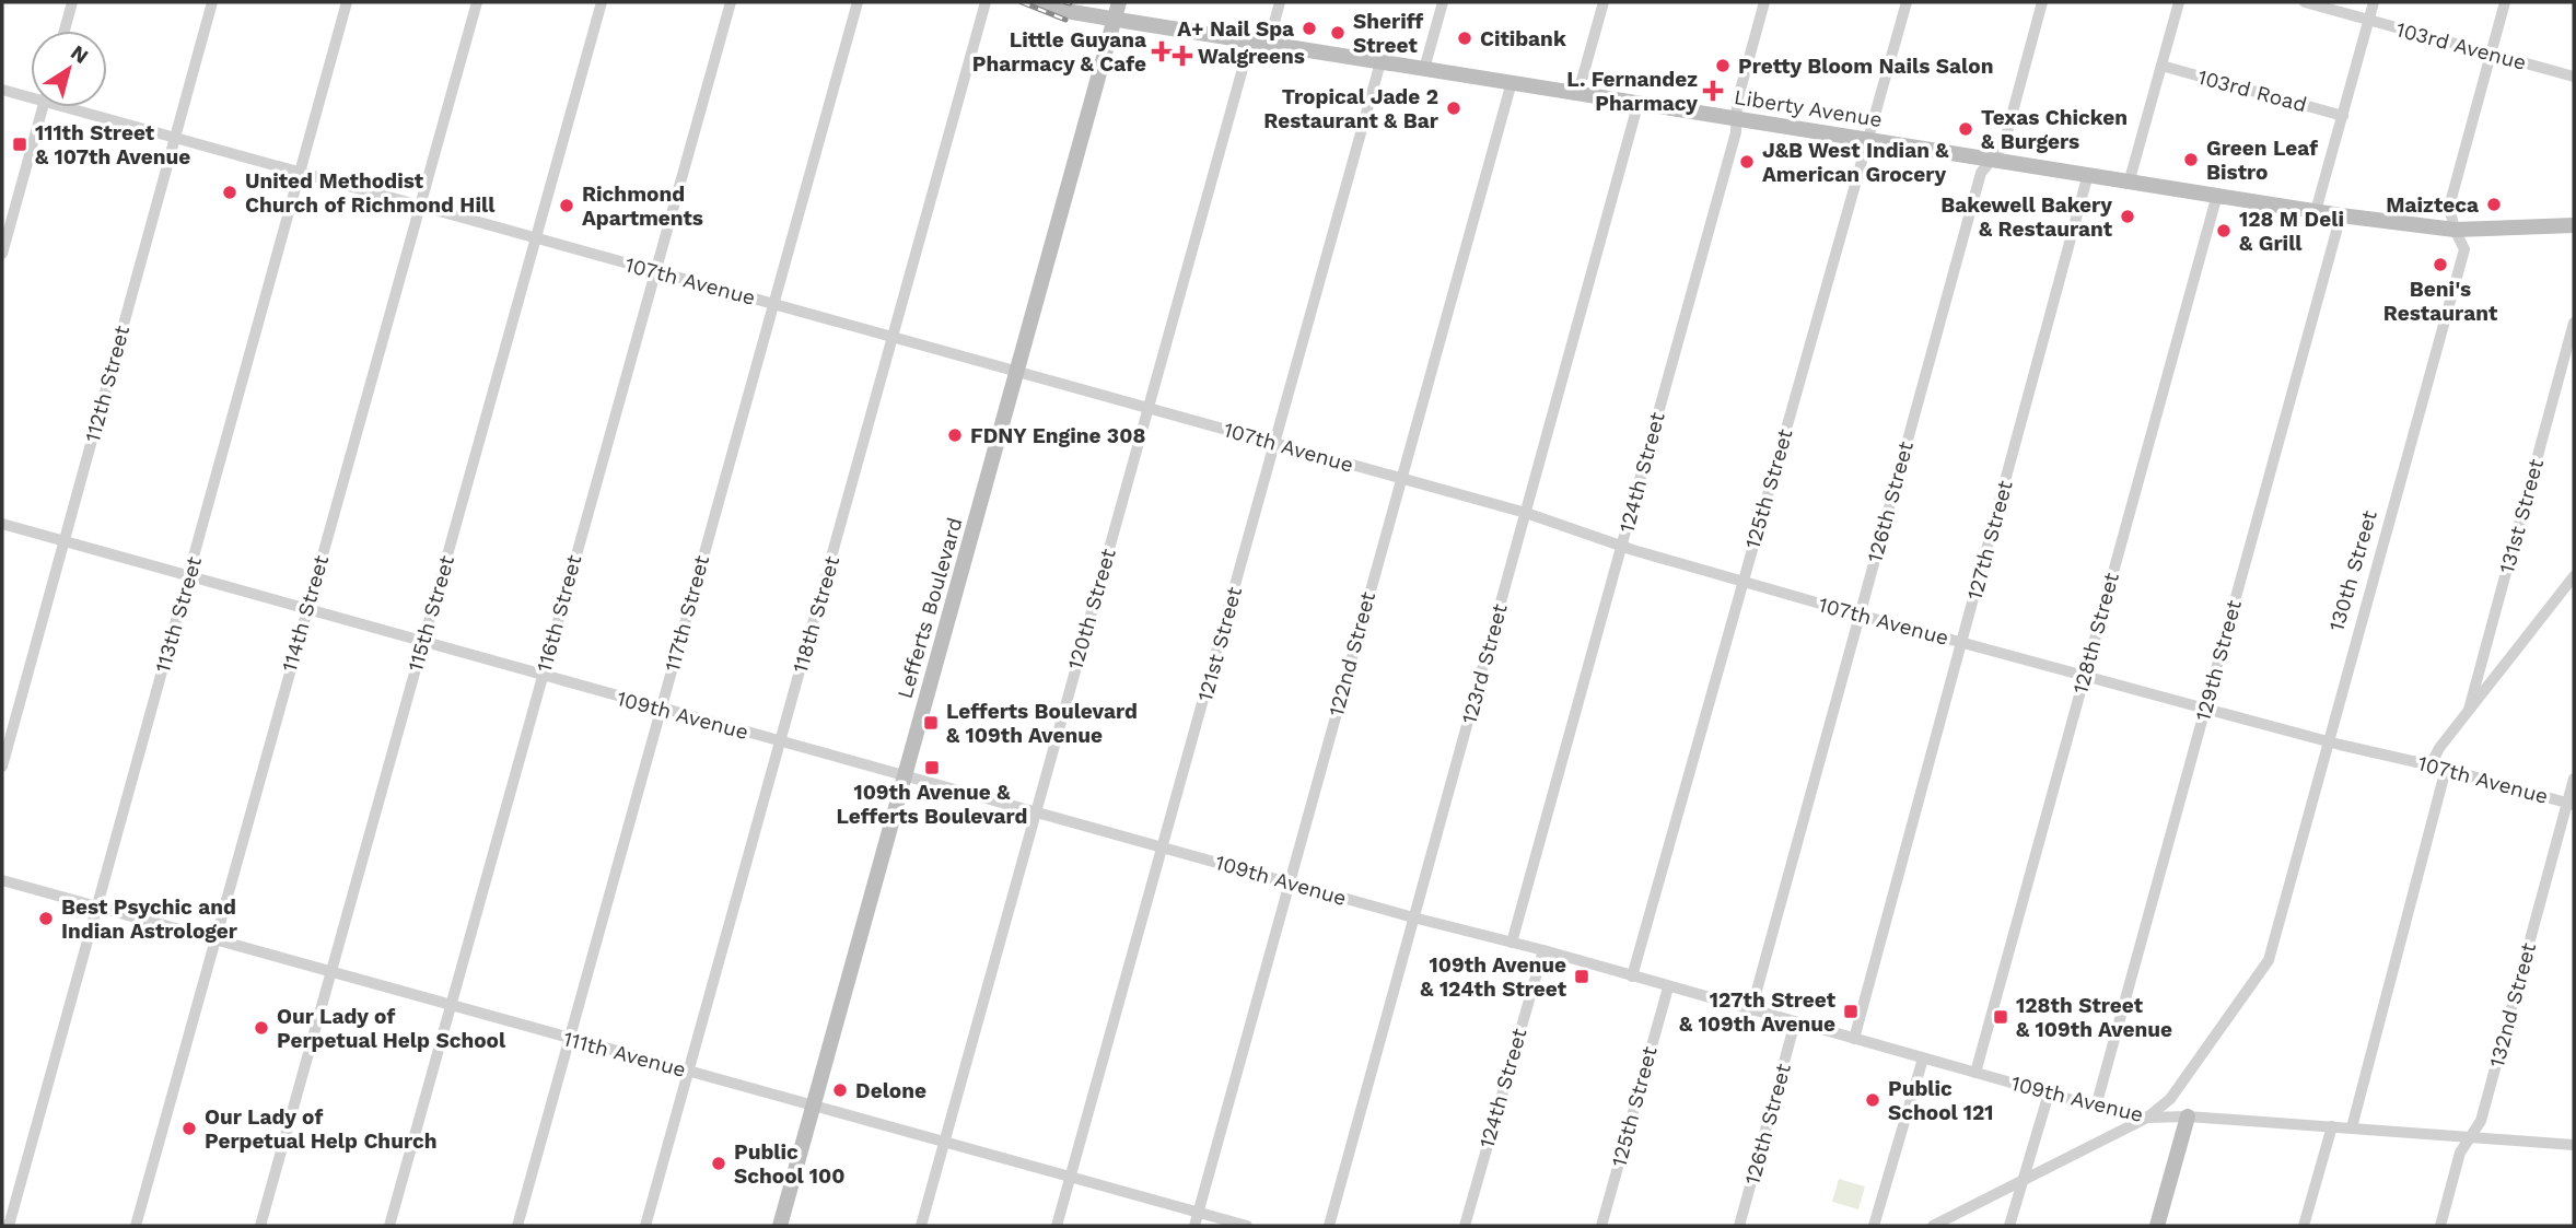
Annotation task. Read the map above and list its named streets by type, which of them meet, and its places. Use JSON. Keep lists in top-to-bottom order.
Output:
{
  "streets": {
    "street": [
      "103rd Avenue",
      "103rd Road",
      "Liberty Avenue",
      "107th Avenue",
      "112th Street",
      "124th Street",
      "125th Street",
      "126th Street",
      "131st Street",
      "127th Street",
      "130th Street",
      "Lefferts Boulevard",
      "120th Street",
      "114th Street",
      "115th Street",
      "116th Street",
      "117th Street",
      "113th Street",
      "118th Street",
      "128th Street",
      "121st Street",
      "122nd Street",
      "129th Street",
      "123rd Street",
      "109th Avenue",
      "132nd Street",
      "111th Avenue"
    ]
  },
  "crossings": [
    ["103rd Avenue", "130th Street"],
    ["Liberty Avenue", "124th Street"],
    ["Liberty Avenue", "125th Street"],
    ["Liberty Avenue", "126th Street"],
    ["Liberty Avenue", "127th Street"],
    ["Liberty Avenue", "130th Street"],
    ["Liberty Avenue", "Lefferts Boulevard"],
    ["Liberty Avenue", "120th Street"],
    ["Liberty Avenue", "128th Street"],
    ["Liberty Avenue", "121st Street"],
    ["Liberty Avenue", "122nd Street"],
    ["Liberty Avenue", "129th Street"],
    ["Liberty Avenue", "123rd Street"],
    ["107th Avenue", "112th Street"],
    ["107th Avenue", "124th Street"],
    ["107th Avenue", "125th Street"],
    ["107th Avenue", "126th Street"],
    ["107th Avenue", "127th Street"],
    ["107th Avenue", "130th Street"],
    ["107th Avenue", "Lefferts Boulevard"],
    ["107th Avenue", "120th Street"],
    ["107th Avenue", "114th Street"],
    ["107th Avenue", "115th Street"],
    ["107th Avenue", "116th Street"],
    ["107th Avenue", "117th Street"],
    ["107th Avenue", "113th Street"],
    ["107th Avenue", "118th Street"],
    ["107th Avenue", "128th Street"],
    ["107th Avenue", "121st Street"],
    ["107th Avenue", "122nd Street"],
    ["107th Avenue", "129th Street"],
    ["107th Avenue", "123rd Street"],
    ["107th Avenue", "132nd Street"],
    ["112th Street", "109th Avenue"],
    ["124th Street", "109th Avenue"],
    ["125th Street", "109th Avenue"],
    ["126th Street", "109th Avenue"],
    ["127th Street", "109th Avenue"],
    ["130th Street", "109th Avenue"],
    ["Lefferts Boulevard", "109th Avenue"],
    ["Lefferts Boulevard", "111th Avenue"],
    ["120th Street", "109th Avenue"],
    ["120th Street", "111th Avenue"],
    ["114th Street", "109th Avenue"],
    ["114th Street", "111th Avenue"],
    ["115th Street", "109th Avenue"],
    ["115th Street", "111th Avenue"],
    ["116th Street", "109th Avenue"],
    ["116th Street", "111th Avenue"],
    ["117th Street", "109th Avenue"],
    ["117th Street", "111th Avenue"],
    ["113th Street", "109th Avenue"],
    ["113th Street", "111th Avenue"],
    ["118th Street", "109th Avenue"],
    ["118th Street", "111th Avenue"],
    ["128th Street", "109th Avenue"],
    ["121st Street", "109th Avenue"],
    ["121st Street", "111th Avenue"],
    ["122nd Street", "109th Avenue"],
    ["122nd Street", "111th Avenue"],
    ["129th Street", "109th Avenue"],
    ["123rd Street", "109th Avenue"],
    ["109th Avenue", "132nd Street"]
  ],
  "places": {
    "other": [
      "A+ Nail Spa",
      "Sheriff Street",
      "Citibank",
      "Pretty Bloom Nails Salon",
      "Tropical Jade 2 Restaurant & Bar",
      "Texas Chicken & Burgers",
      "Green Leaf Bistro",
      "J&B West Indian & American Grocery",
      "United Methodist Church of Richmond Hill",
      "Maizteca",
      "Richmond Apartments",
      "Bakewell Bakery & Restaurant",
      "128 M Deli & Grill",
      "Beni's Restaurant",
      "FDNY Engine 308",
      "Best Psychic and Indian Astrologer",
      "Our Lady of Perpetual Help School",
      "Delone",
      "Public School 121",
      "Our Lady of Perpetual Help Church",
      "Public School 100"
    ],
    "health": ["Little Guyana Pharmacy & Cafe", "Walgreens", "L. Fernandez Pharmacy"],
    "transit": [
      "111th Street & 107th Avenue",
      "Lefferts Boulevard & 109th Avenue",
      "109th Avenue & Lefferts Boulevard",
      "109th Avenue & 124th Street",
      "127th Street & 109th Avenue",
      "128th Street & 109th Avenue"
    ]
  },
  "north": "top right"
}
